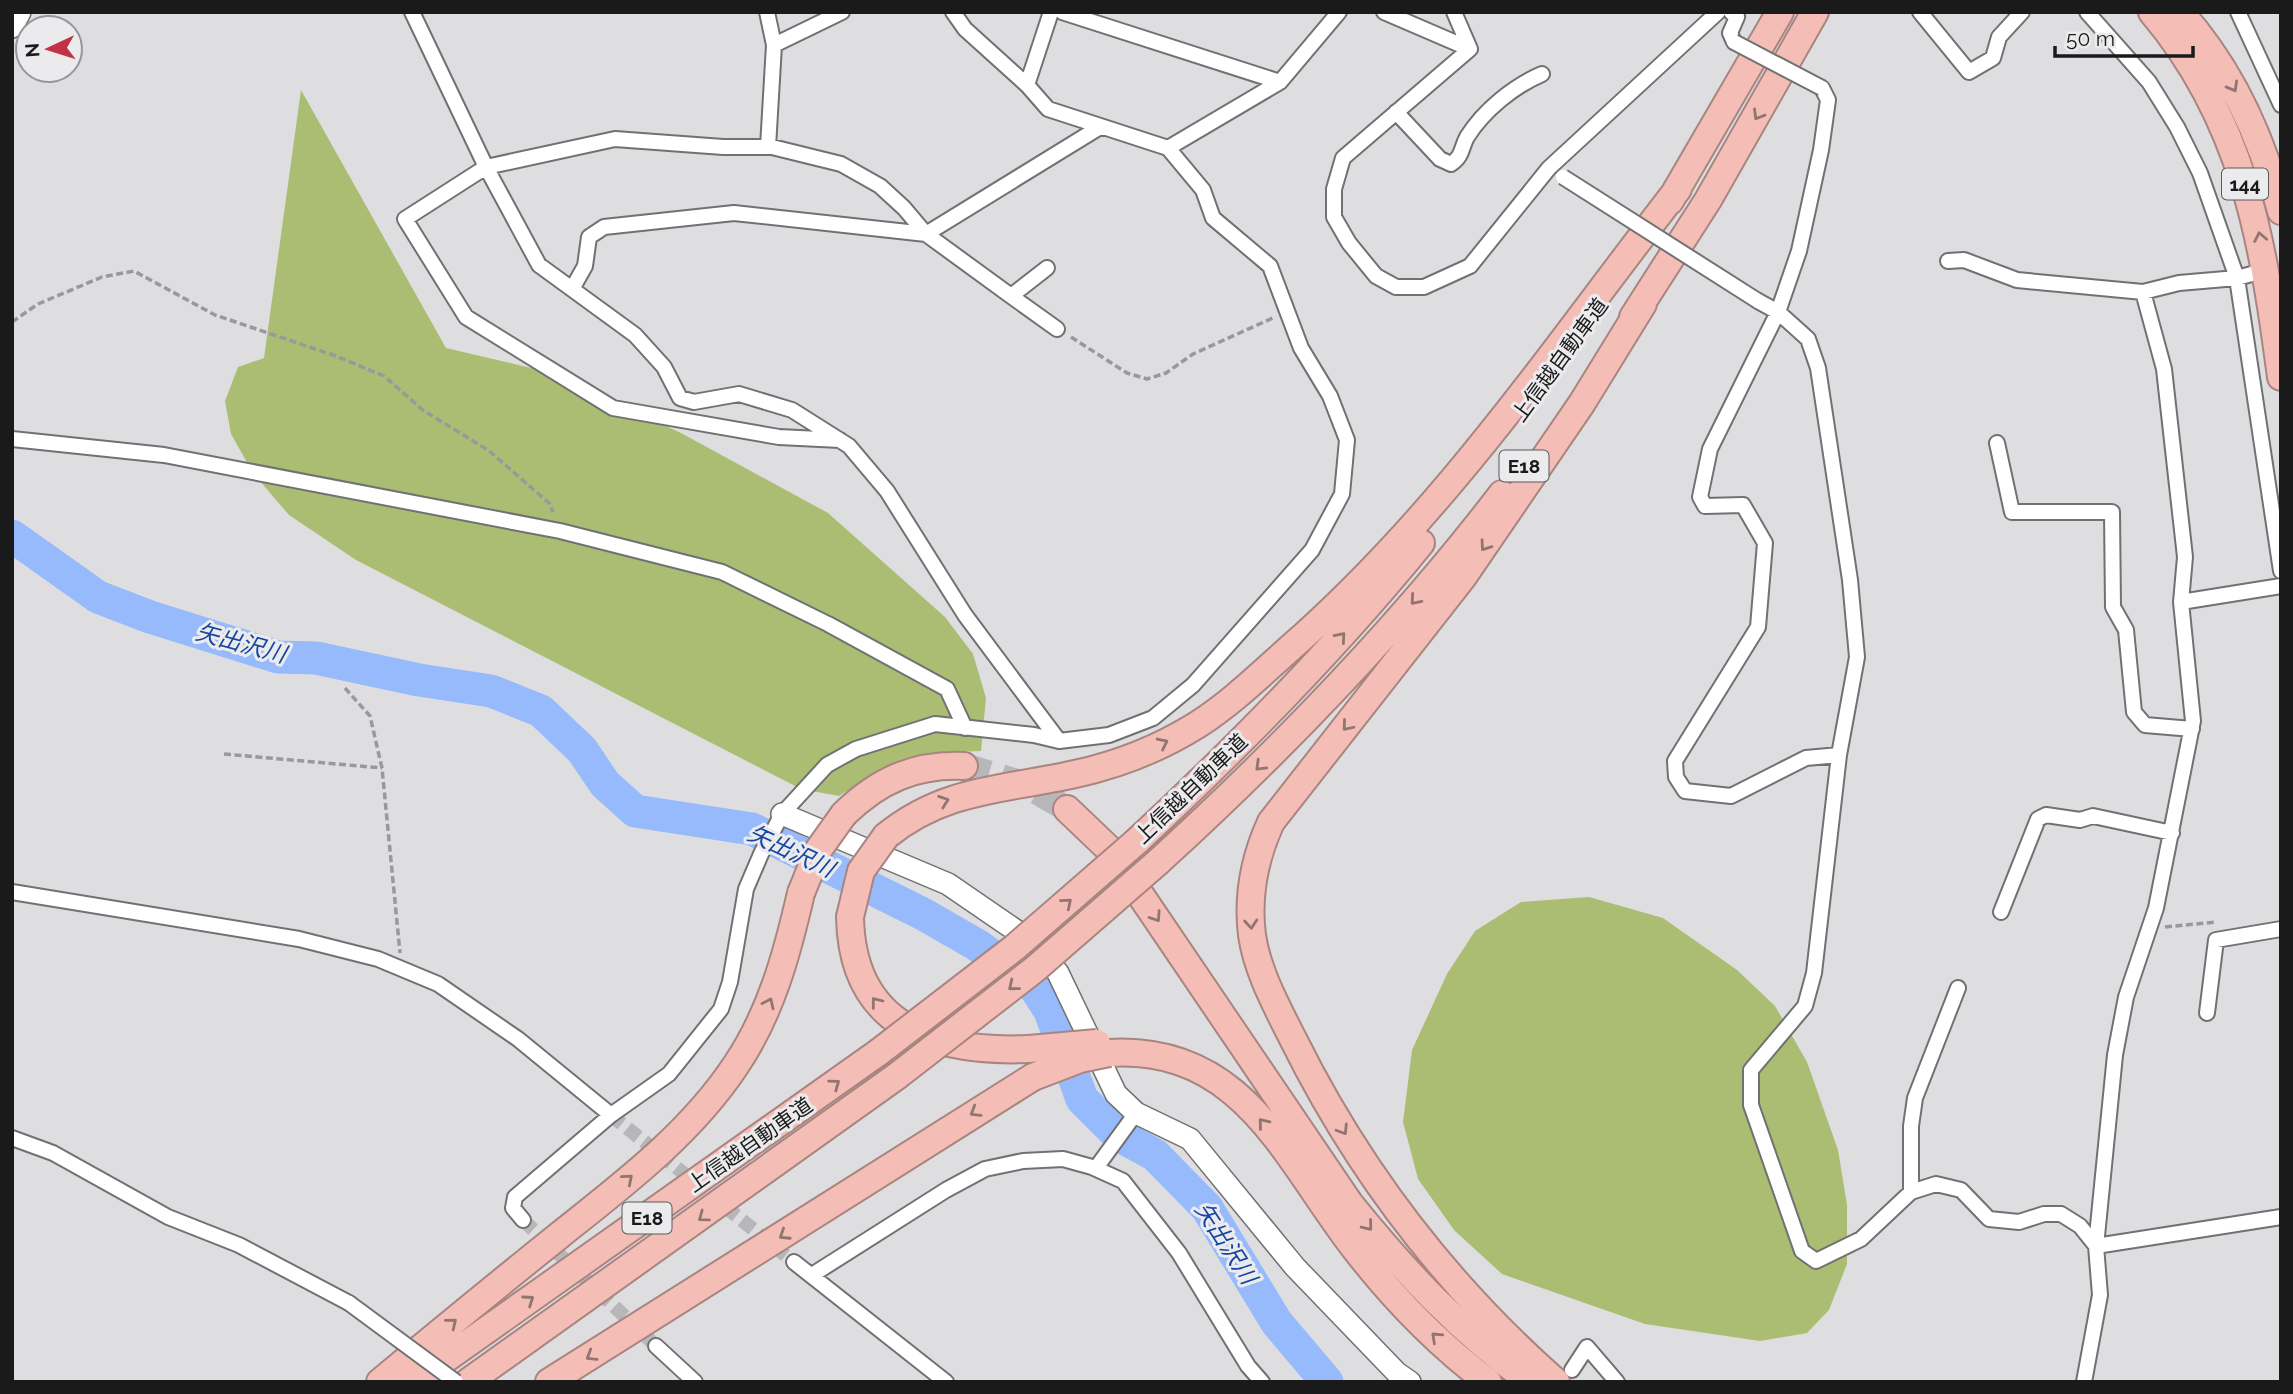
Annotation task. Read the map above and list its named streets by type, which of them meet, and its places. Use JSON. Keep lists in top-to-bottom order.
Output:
{
  "streets": {
    "highway": ["144", "上信越自動車道", "E18"]
  },
  "water": ["矢出沢川"],
  "scale_bar": "50 m",
  "north": "left"
}
